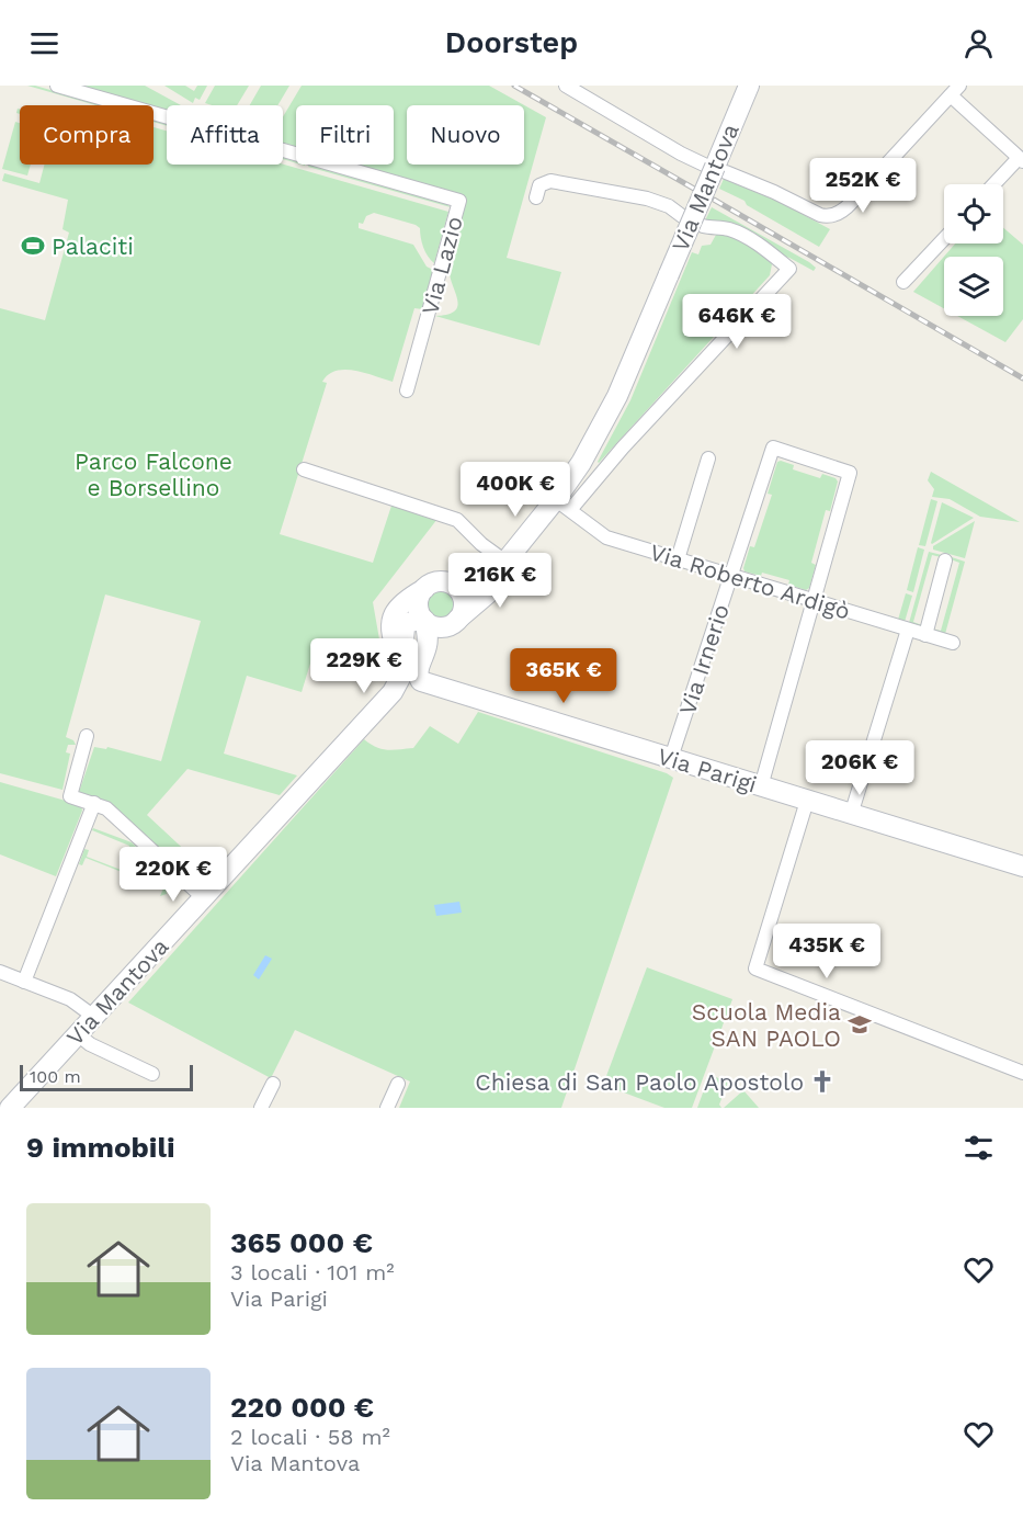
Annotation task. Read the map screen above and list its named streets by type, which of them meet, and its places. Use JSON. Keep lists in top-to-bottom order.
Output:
{
  "streets": {
    "main road": ["Via Mantova", "Via Parigi"],
    "street": ["Via Lazio", "Via Roberto Ardigò", "Via Irnerio"]
  },
  "crossings": [
    ["Via Mantova", "Via Roberto Ardigò"],
    ["Via Mantova", "Via Parigi"],
    ["Via Roberto Ardigò", "Via Irnerio"],
    ["Via Irnerio", "Via Parigi"]
  ],
  "parks": ["Parco Falcone e Borsellino"],
  "places": {
    "sports": ["Palaciti"],
    "school or university": ["Scuola Media SAN PAOLO"],
    "church": ["Chiesa di San Paolo Apostolo"]
  },
  "scale_bar": "100 m",
  "page": {
    "header": "Doorstep",
    "chip": [
      "Compra",
      "Affitta",
      "Filtri",
      "Nuovo"
    ],
    "price": [
      "252K €",
      "646K €",
      "400K €",
      "216K €",
      "229K €",
      "365K €",
      "206K €",
      "220K €",
      "435K €"
    ],
    "scale": "100 m",
    "heading": "9 immobili",
    "list": [
      {
        "name": "365 000 €",
        "note": "3 locali · 101 m² · Via Parigi"
      },
      {
        "name": "220 000 €",
        "note": "2 locali · 58 m² · Via Mantova"
      }
    ]
  }
}
